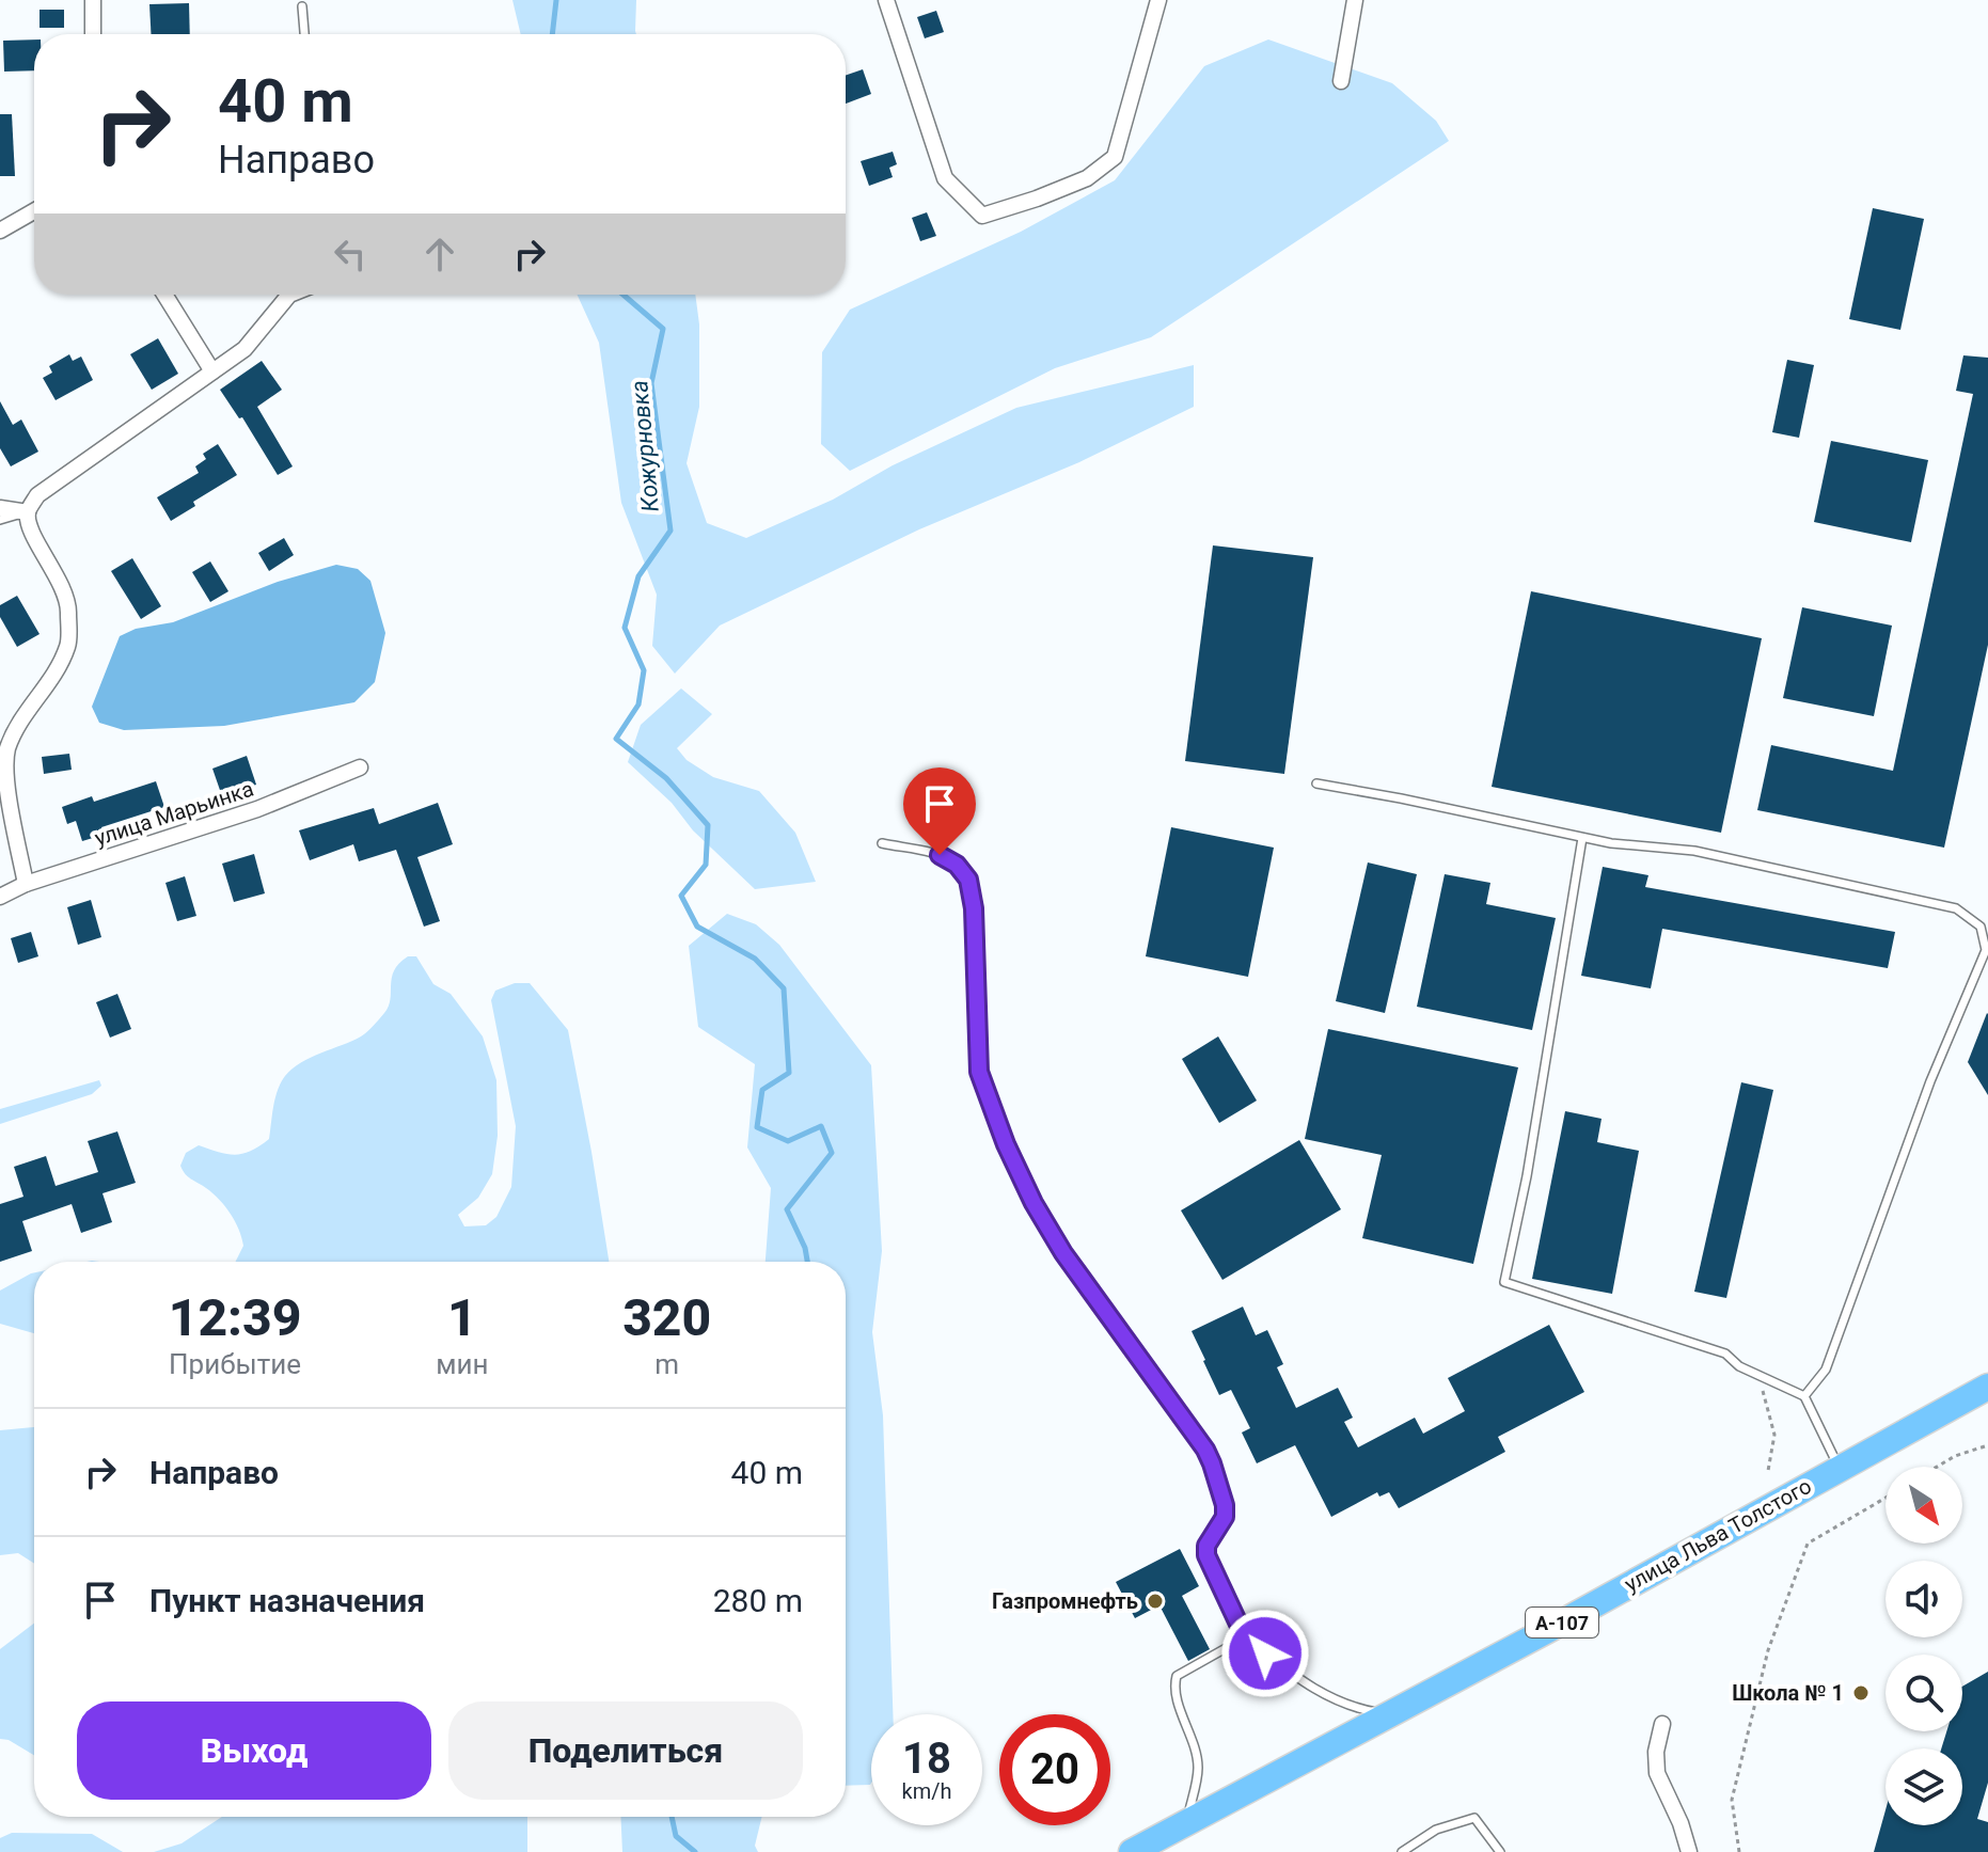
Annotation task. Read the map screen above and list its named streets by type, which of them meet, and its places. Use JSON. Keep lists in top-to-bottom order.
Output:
{
  "streets": {
    "highway": ["улица Льва Толстого", "А-107"],
    "street": ["улица Марьинка"]
  },
  "water": ["Кожурновка"],
  "places": ["Газпромнефть", "Школа № 1"],
  "north": "bottom right",
  "page": {
    "turn": ["40 m", "Направо"],
    "eta": [
      "12:39",
      "Прибытие",
      "1",
      "мин",
      "320",
      "m"
    ],
    "list": [
      {
        "name": "Направо",
        "value": "40 m"
      },
      {
        "name": "Пункт назначения",
        "value": "280 m"
      }
    ],
    "buttons": ["Выход", "Поделиться"],
    "speed": "18 km/h",
    "limit": "20"
  }
}
